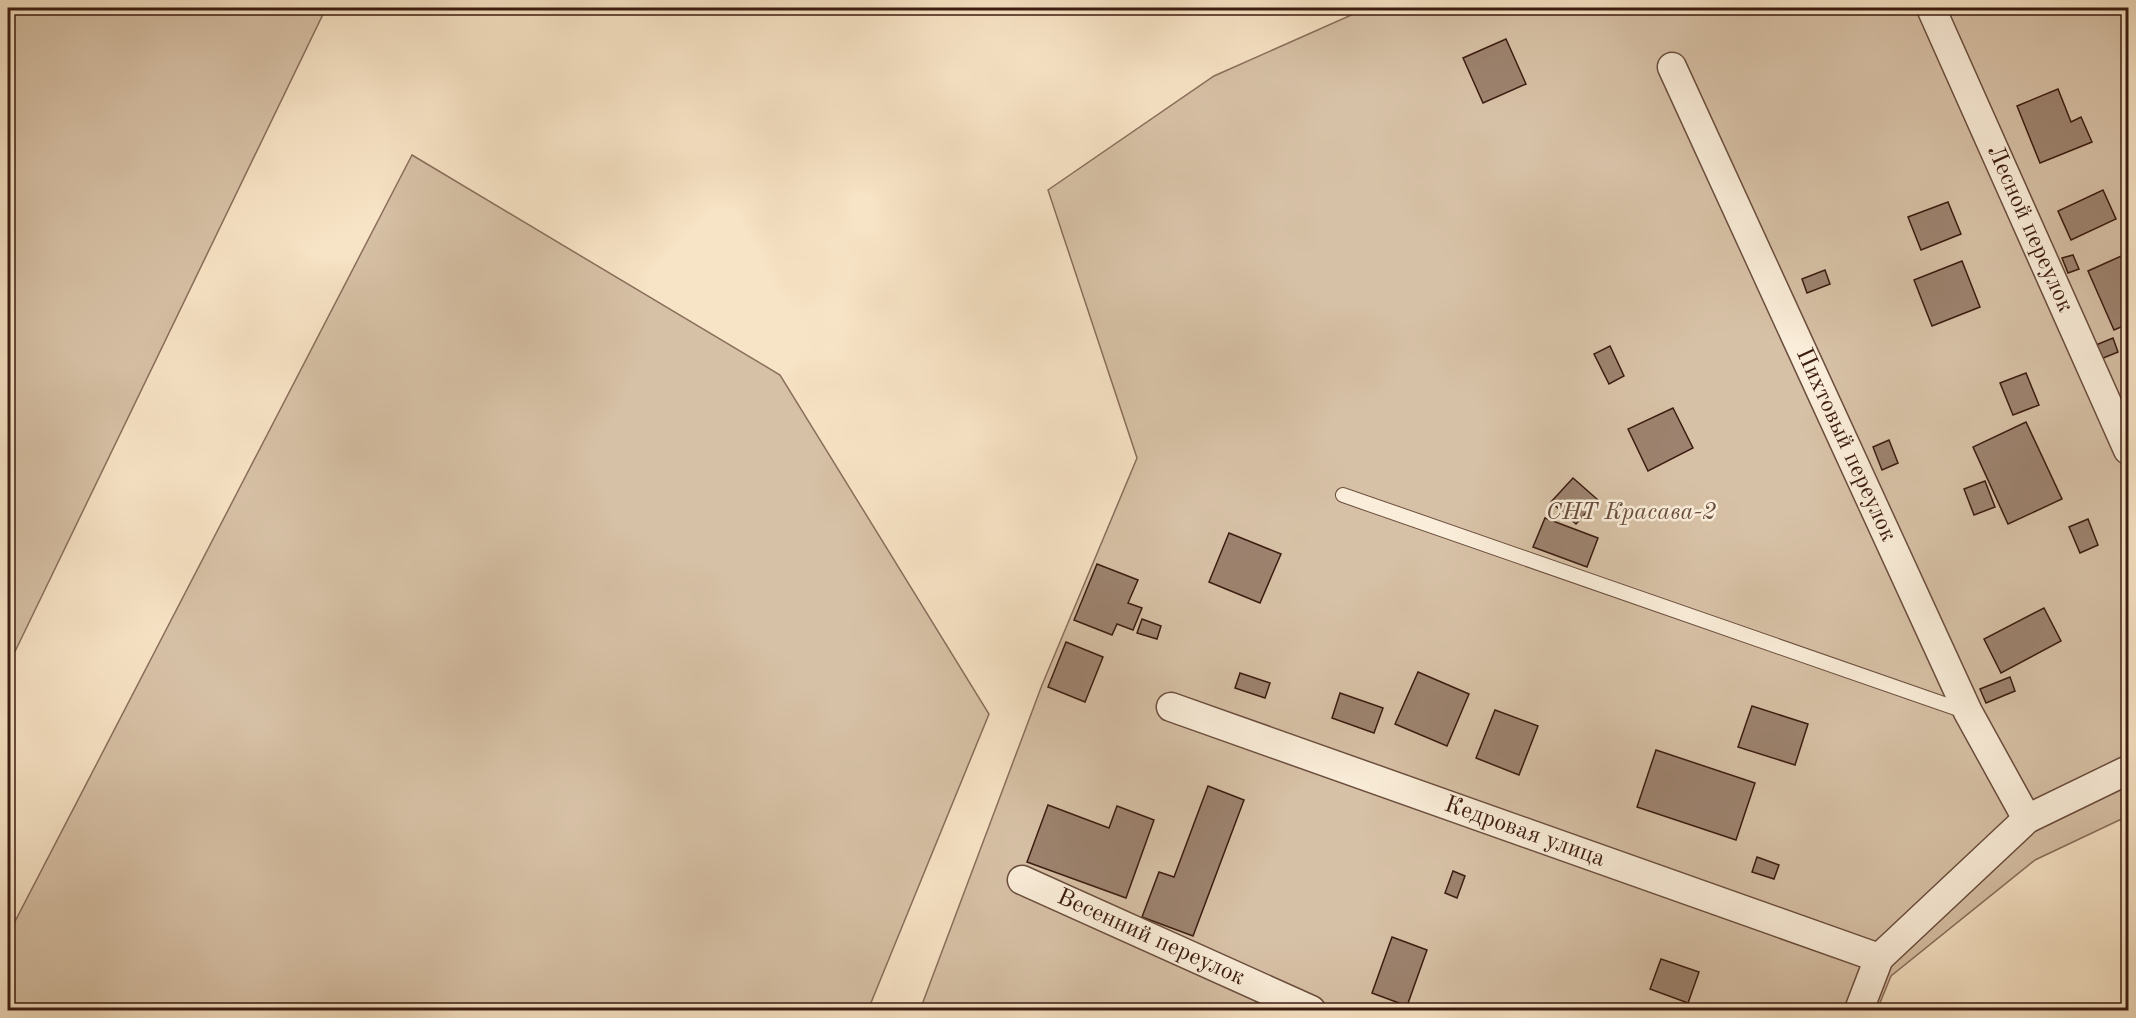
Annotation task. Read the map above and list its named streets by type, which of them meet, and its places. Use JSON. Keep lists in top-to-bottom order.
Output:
{
  "streets": {
    "street": [
      "Лесной переулок",
      "Пихтовый переулок",
      "Кедровая улица",
      "Весенний переулок"
    ]
  },
  "parks": ["СНТ Красава-2"]
}
